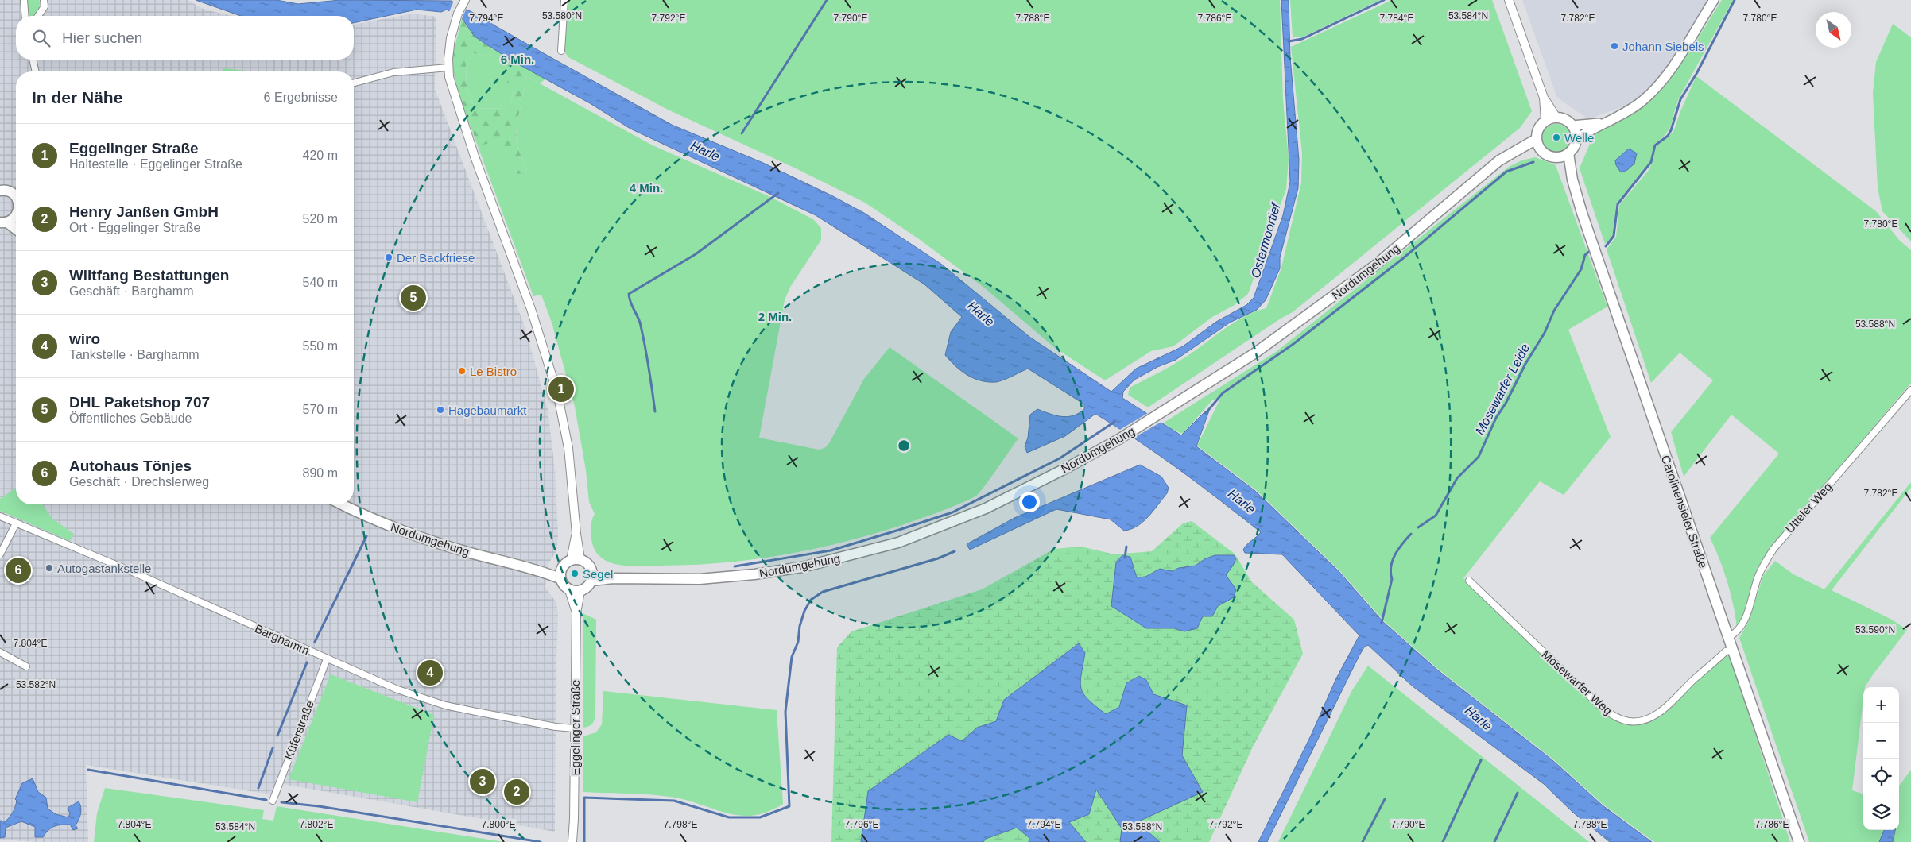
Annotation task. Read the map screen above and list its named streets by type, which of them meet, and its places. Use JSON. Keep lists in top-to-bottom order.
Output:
{
  "streets": {
    "main road": ["Nordumgehung", "Carolinensieler Straße"],
    "street": [
      "Utteler Weg",
      "Barghamm",
      "Mosewarfer Weg",
      "Eggelinger Straße",
      "Küferstraße"
    ]
  },
  "crossings": [
    ["Nordumgehung", "Carolinensieler Straße"],
    ["Nordumgehung", "Eggelinger Straße"],
    ["Utteler Weg", "Carolinensieler Straße"],
    ["Carolinensieler Straße", "Mosewarfer Weg"],
    ["Barghamm", "Eggelinger Straße"],
    ["Barghamm", "Küferstraße"]
  ],
  "water": ["Harle", "Ostermoortief", "Mosewarfer Leide"],
  "places": [
    "Johann Siebels",
    "Welle",
    "Der Backfriese",
    "Le Bistro",
    "Hagebaumarkt",
    "Autogastankstelle",
    "Segel"
  ],
  "north": "bottom right",
  "page": {
    "search": "Hier suchen",
    "heading": ["In der Nähe", "6 Ergebnisse"],
    "list": [
      {
        "mark": "1",
        "name": "Eggelinger Straße",
        "note": "Haltestelle · Eggelinger Straße",
        "value": "420 m"
      },
      {
        "mark": "2",
        "name": "Henry Janßen GmbH",
        "note": "Ort · Eggelinger Straße",
        "value": "520 m"
      },
      {
        "mark": "3",
        "name": "Wiltfang Bestattungen",
        "note": "Geschäft · Barghamm",
        "value": "540 m"
      },
      {
        "mark": "4",
        "name": "wiro",
        "note": "Tankstelle · Barghamm",
        "value": "550 m"
      },
      {
        "mark": "5",
        "name": "DHL Paketshop 707",
        "note": "Öffentliches Gebäude",
        "value": "570 m"
      },
      {
        "mark": "6",
        "name": "Autohaus Tönjes",
        "note": "Geschäft · Drechslerweg",
        "value": "890 m"
      }
    ],
    "pins": [
      "5",
      "1",
      "6",
      "4",
      "3",
      "2"
    ],
    "map_buttons": ["+", "−"]
  },
  "coordinates": [
    "53.580°N",
    "53.584°N",
    "7.794°E",
    "7.792°E",
    "7.790°E",
    "7.788°E",
    "7.786°E",
    "7.782°E",
    "7.784°E",
    "7.780°E",
    "53.588°N",
    "53.590°N",
    "7.804°E",
    "53.582°N",
    "7.802°E",
    "7.800°E",
    "7.798°E",
    "7.796°E"
  ],
  "rings": ["6 Min.", "4 Min.", "2 Min."]
}
